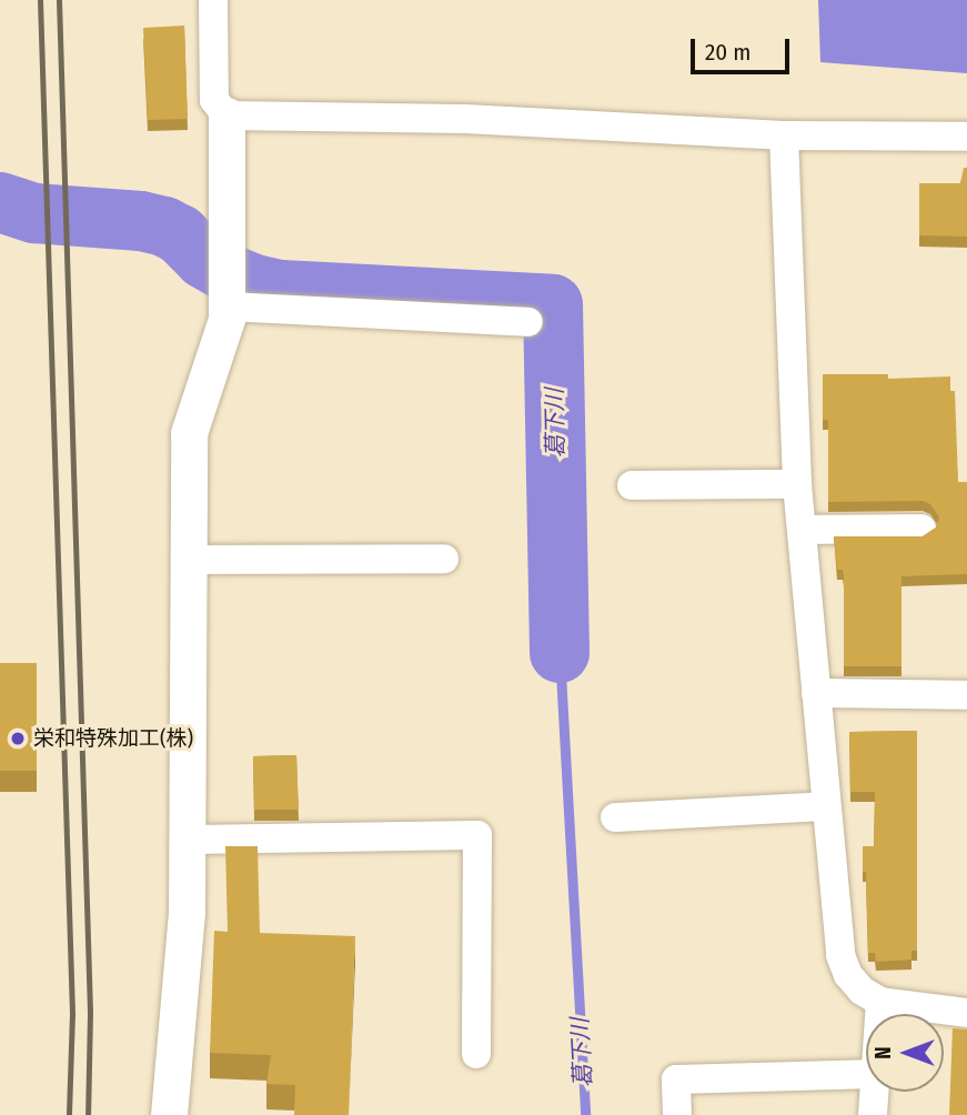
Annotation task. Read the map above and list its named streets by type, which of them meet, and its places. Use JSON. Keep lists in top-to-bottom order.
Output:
{
  "water": ["葛下川"],
  "places": ["栄和特殊加工(株)"],
  "scale_bar": "20 m",
  "north": "left"
}
